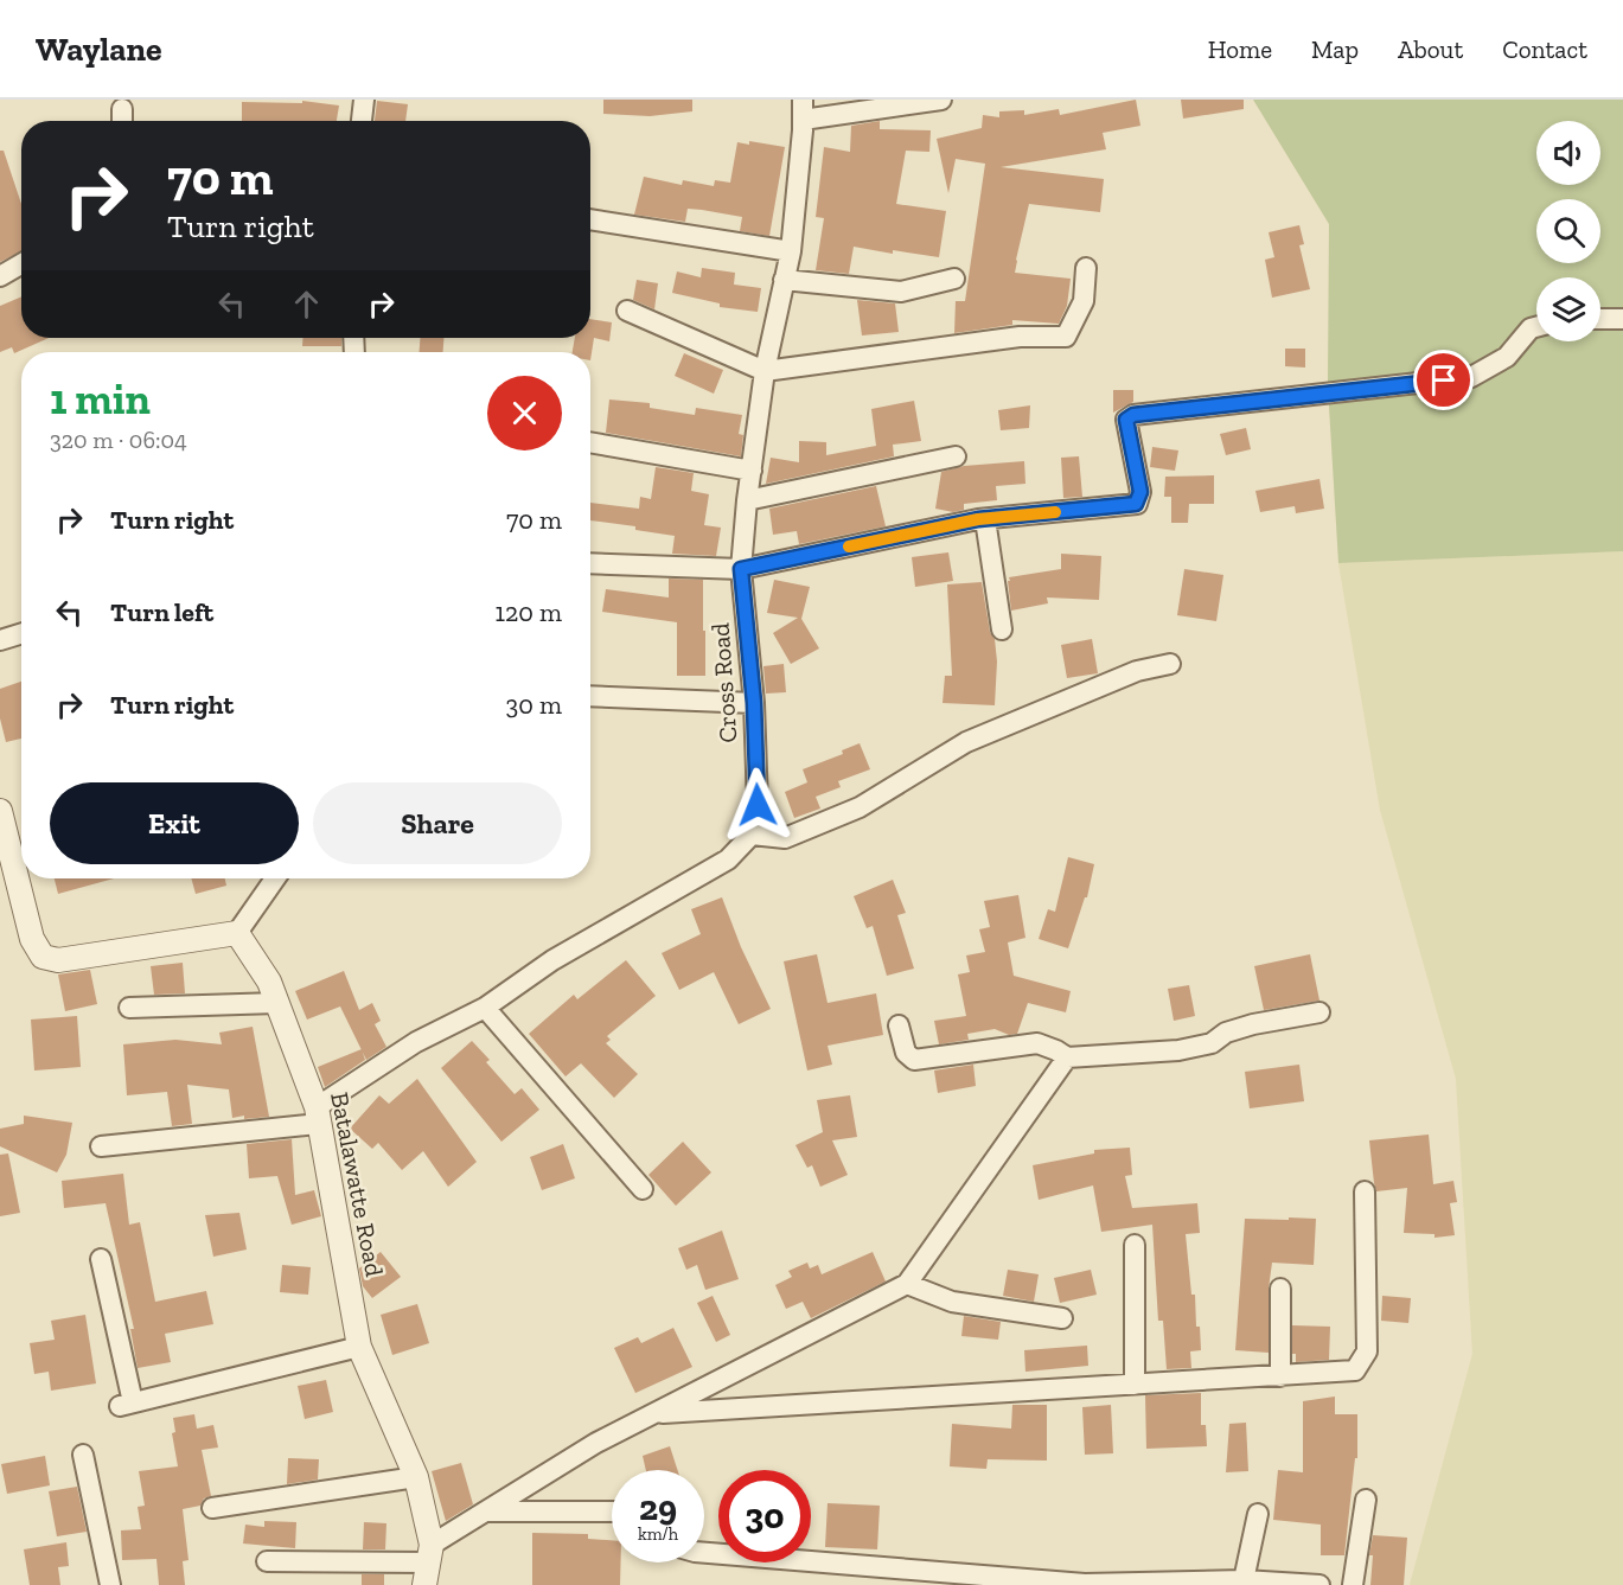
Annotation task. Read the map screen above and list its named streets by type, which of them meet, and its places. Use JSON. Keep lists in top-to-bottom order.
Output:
{
  "streets": {
    "street": ["Cross Road", "Batalawatte Road"]
  },
  "page": {
    "header": "Waylane",
    "nav": [
      "Home",
      "Map",
      "About",
      "Contact"
    ],
    "turn": ["70 m", "Turn right"],
    "heading": ["1 min", "320 m · 06:04"],
    "list": [
      {
        "name": "Turn right",
        "value": "70 m"
      },
      {
        "name": "Turn left",
        "value": "120 m"
      },
      {
        "name": "Turn right",
        "value": "30 m"
      }
    ],
    "buttons": ["Exit", "Share"],
    "speed": "29 km/h",
    "limit": "30"
  }
}
